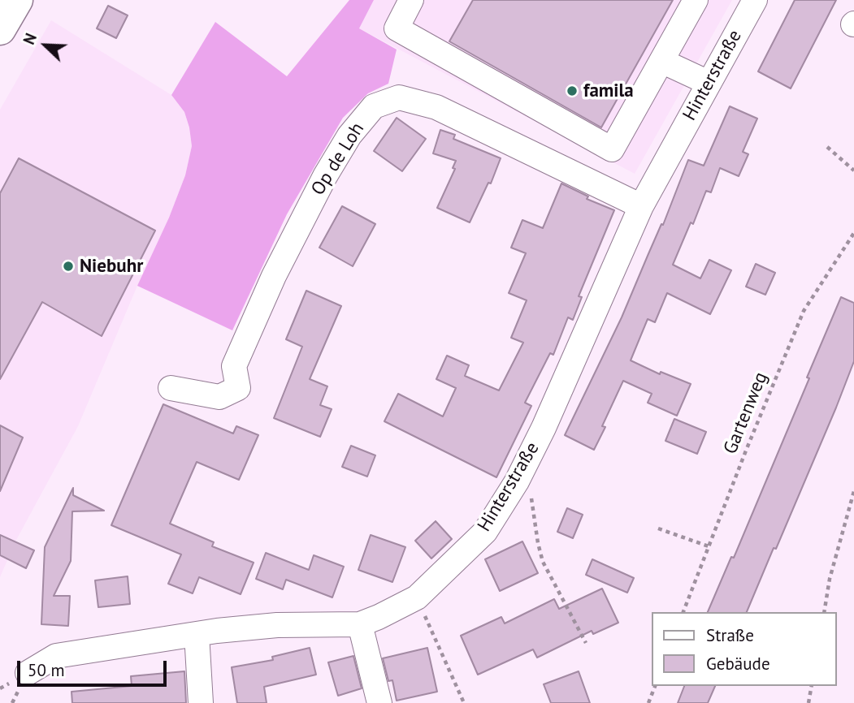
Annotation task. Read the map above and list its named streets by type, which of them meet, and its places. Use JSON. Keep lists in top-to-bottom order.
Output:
{
  "streets": {
    "street": ["Hinterstraße", "Op de Loh"],
    "path": ["Gartenweg"]
  },
  "crossings": [
    ["Hinterstraße", "Op de Loh"]
  ],
  "places": ["famila", "Niebuhr"],
  "legend": ["Straße", "Gebäude"],
  "scale_bar": "50 m",
  "north": "top left"
}
